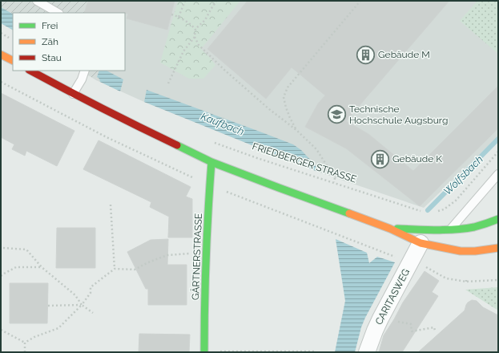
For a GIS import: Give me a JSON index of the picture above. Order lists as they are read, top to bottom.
{
  "streets": {
    "main road": ["GÄRTNERSTRASSE"],
    "street": ["CARITASWEG"],
    "path": ["FRIEDBERGER STRASSE"]
  },
  "water": ["Kaufbach", "Wolfsbach"],
  "places": {
    "building": ["Gebäude M", "Gebäude K"],
    "school or university": ["Technische Hochschule Augsburg"]
  },
  "legend": ["Frei", "Zäh", "Stau"]
}
